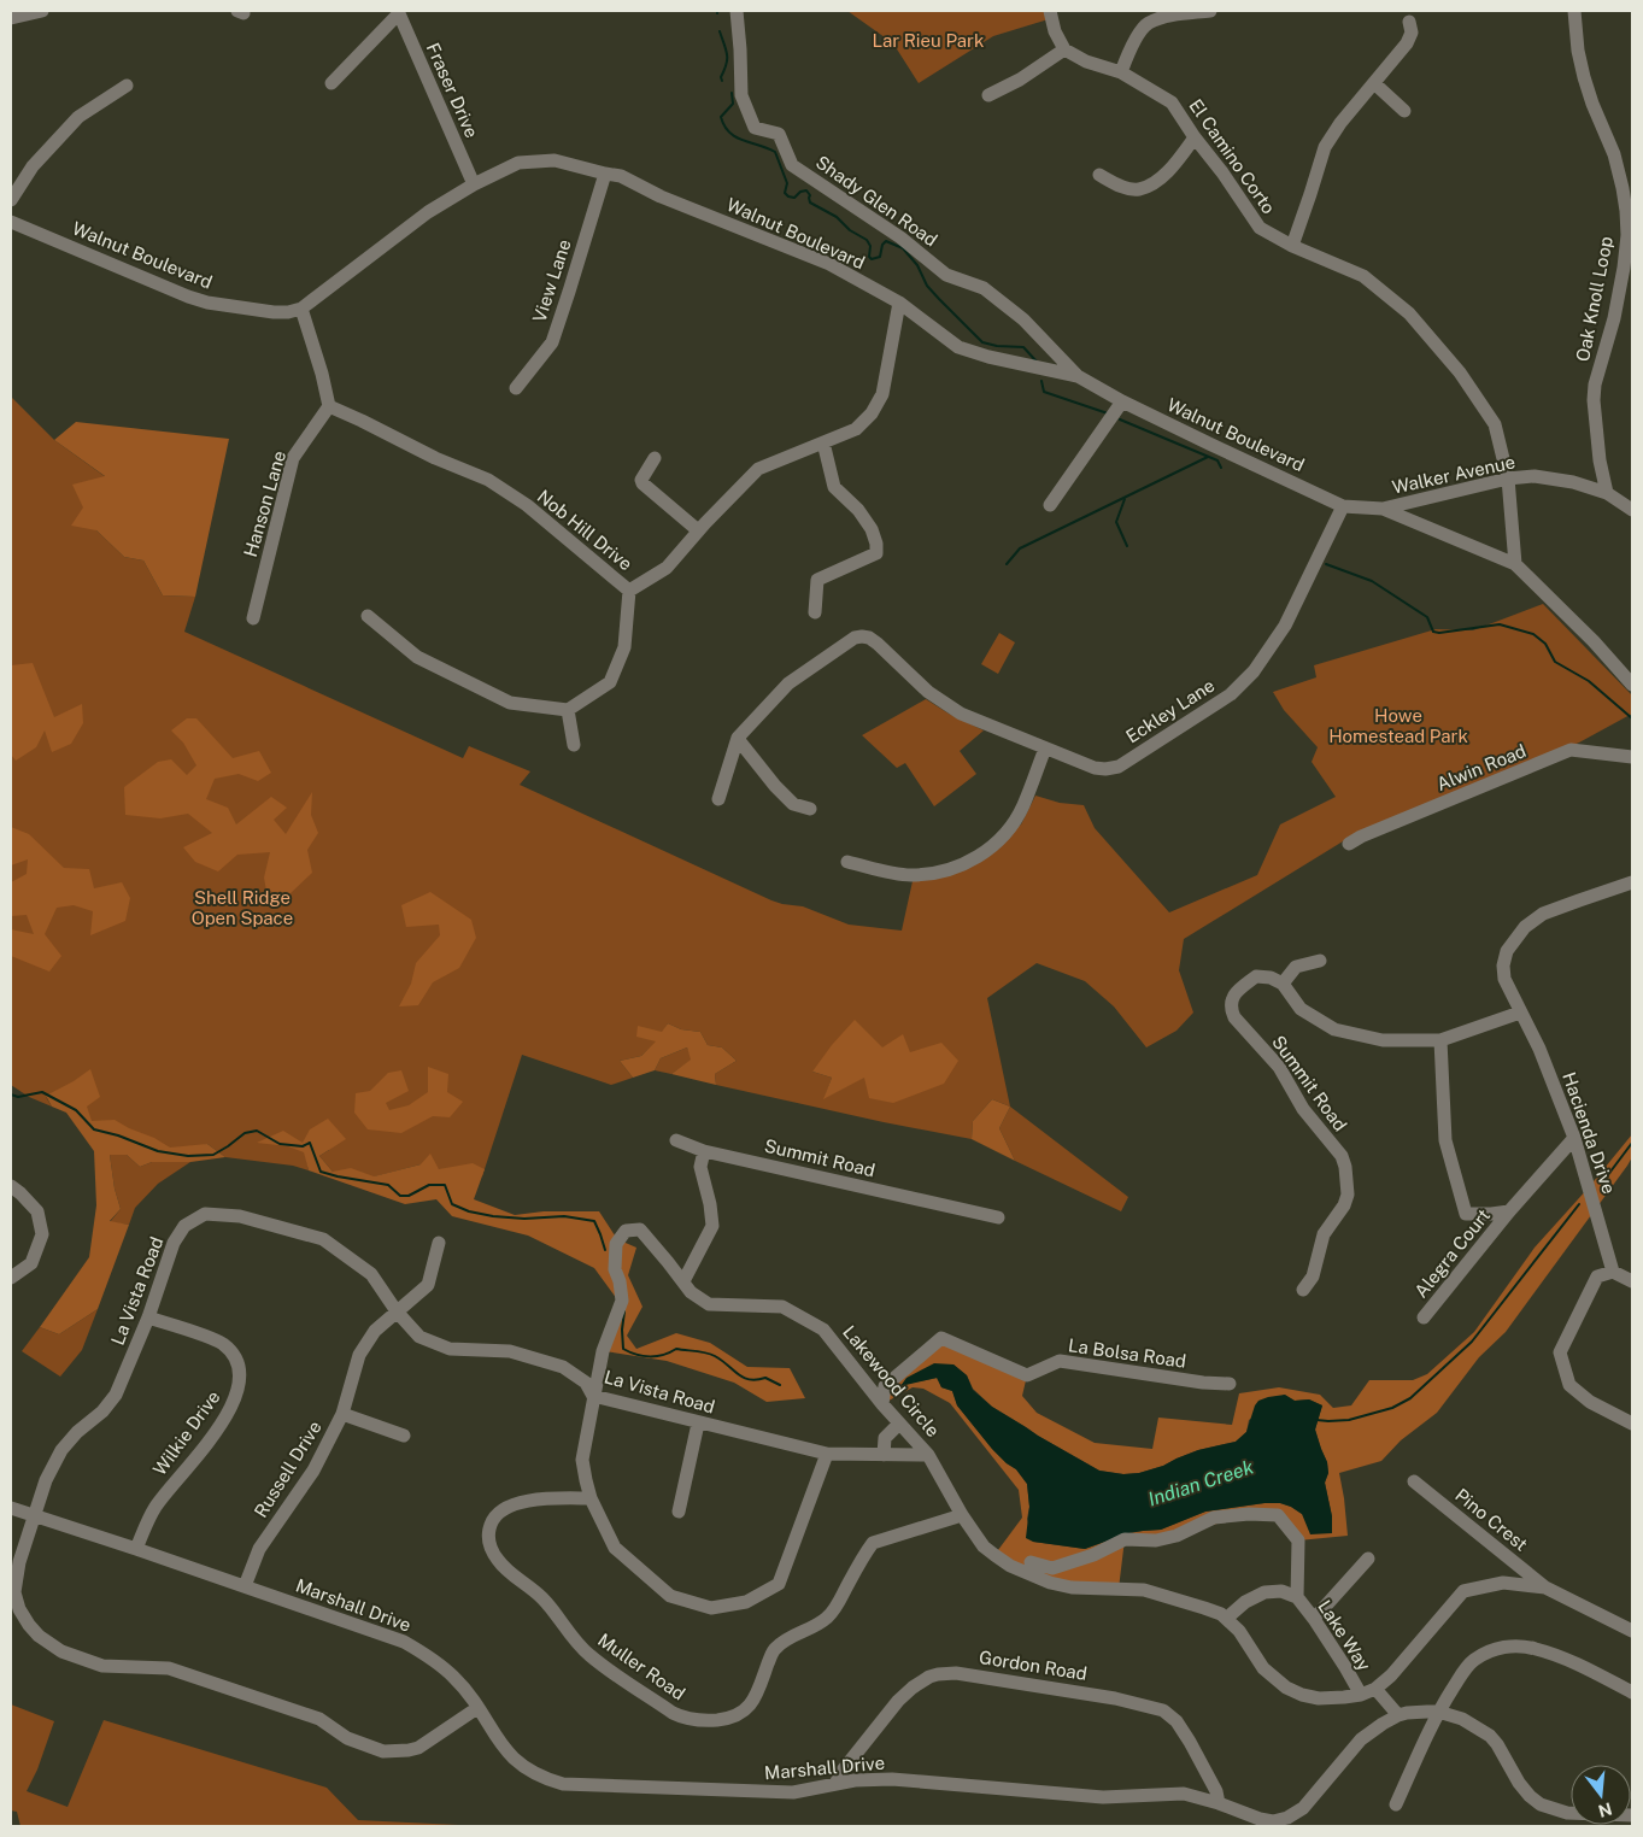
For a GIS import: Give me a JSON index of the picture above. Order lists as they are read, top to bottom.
{
  "streets": {
    "street": [
      "Fraser Drive",
      "El Camino Corto",
      "Shady Glen Road",
      "Walnut Boulevard",
      "View Lane",
      "Oak Knoll Loop",
      "Walker Avenue",
      "Hanson Lane",
      "Nob Hill Drive",
      "Eckley Lane",
      "Alwin Road",
      "Summit Road",
      "Hacienda Drive",
      "Alegra Court",
      "La Vista Road",
      "La Bolsa Road",
      "Lakewood Circle",
      "Wilkie Drive",
      "Russell Drive",
      "Pino Crest",
      "Marshall Drive",
      "Lake Way",
      "Gordon Road",
      "Muller Road"
    ]
  },
  "crossings": [
    ["Fraser Drive", "Walnut Boulevard"],
    ["El Camino Corto", "Walnut Boulevard"],
    ["El Camino Corto", "Walker Avenue"],
    ["Shady Glen Road", "Walnut Boulevard"],
    ["Walnut Boulevard", "View Lane"],
    ["Walnut Boulevard", "Walker Avenue"],
    ["Walnut Boulevard", "Nob Hill Drive"],
    ["Walnut Boulevard", "Eckley Lane"],
    ["Oak Knoll Loop", "Walker Avenue"],
    ["Hanson Lane", "Nob Hill Drive"],
    ["Hacienda Drive", "Alegra Court"],
    ["La Vista Road", "Lakewood Circle"],
    ["La Vista Road", "Wilkie Drive"],
    ["La Vista Road", "Russell Drive"],
    ["La Vista Road", "Marshall Drive"],
    ["La Bolsa Road", "Lakewood Circle"],
    ["Lakewood Circle", "Lake Way"],
    ["Lakewood Circle", "Muller Road"],
    ["Wilkie Drive", "Marshall Drive"],
    ["Russell Drive", "Marshall Drive"],
    ["Marshall Drive", "Gordon Road"]
  ],
  "water": ["Indian Creek"],
  "parks": ["Lar Rieu Park", "Howe Homestead Park", "Shell Ridge Open Space"],
  "north": "bottom"
}
